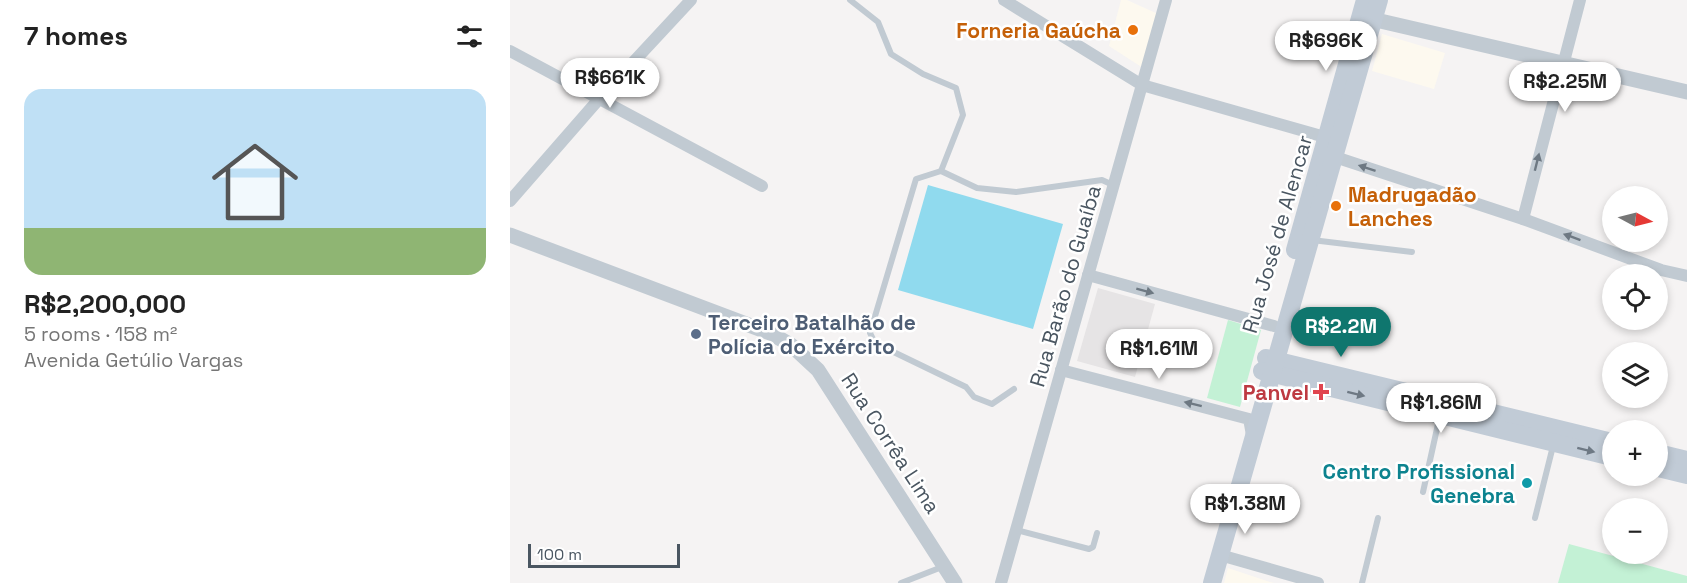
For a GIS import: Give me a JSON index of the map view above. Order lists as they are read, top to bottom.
{
  "streets": {
    "main road": ["Rua José de Alencar"],
    "street": ["Rua Barão do Guaíba", "Rua Corrêa Lima"]
  },
  "places": {
    "other": [
      "Forneria Gaúcha",
      "Madrugadão Lanches",
      "Terceiro Batalhão de Polícia do Exército",
      "Centro Profissional Genebra"
    ],
    "health": ["Panvel"]
  },
  "scale_bar": "100 m",
  "north": "right",
  "page": {
    "heading": "7 homes",
    "price": [
      "R$696K",
      "R$661K",
      "R$2.25M",
      "R$2.2M",
      "R$1.61M",
      "R$1.86M",
      "R$1.38M"
    ],
    "list": [
      {
        "name": "R$2,200,000",
        "note": "5 rooms · 158 m² · Avenida Getúlio Vargas"
      }
    ],
    "map_buttons": ["+", "−"],
    "scale": "100 m"
  }
}
